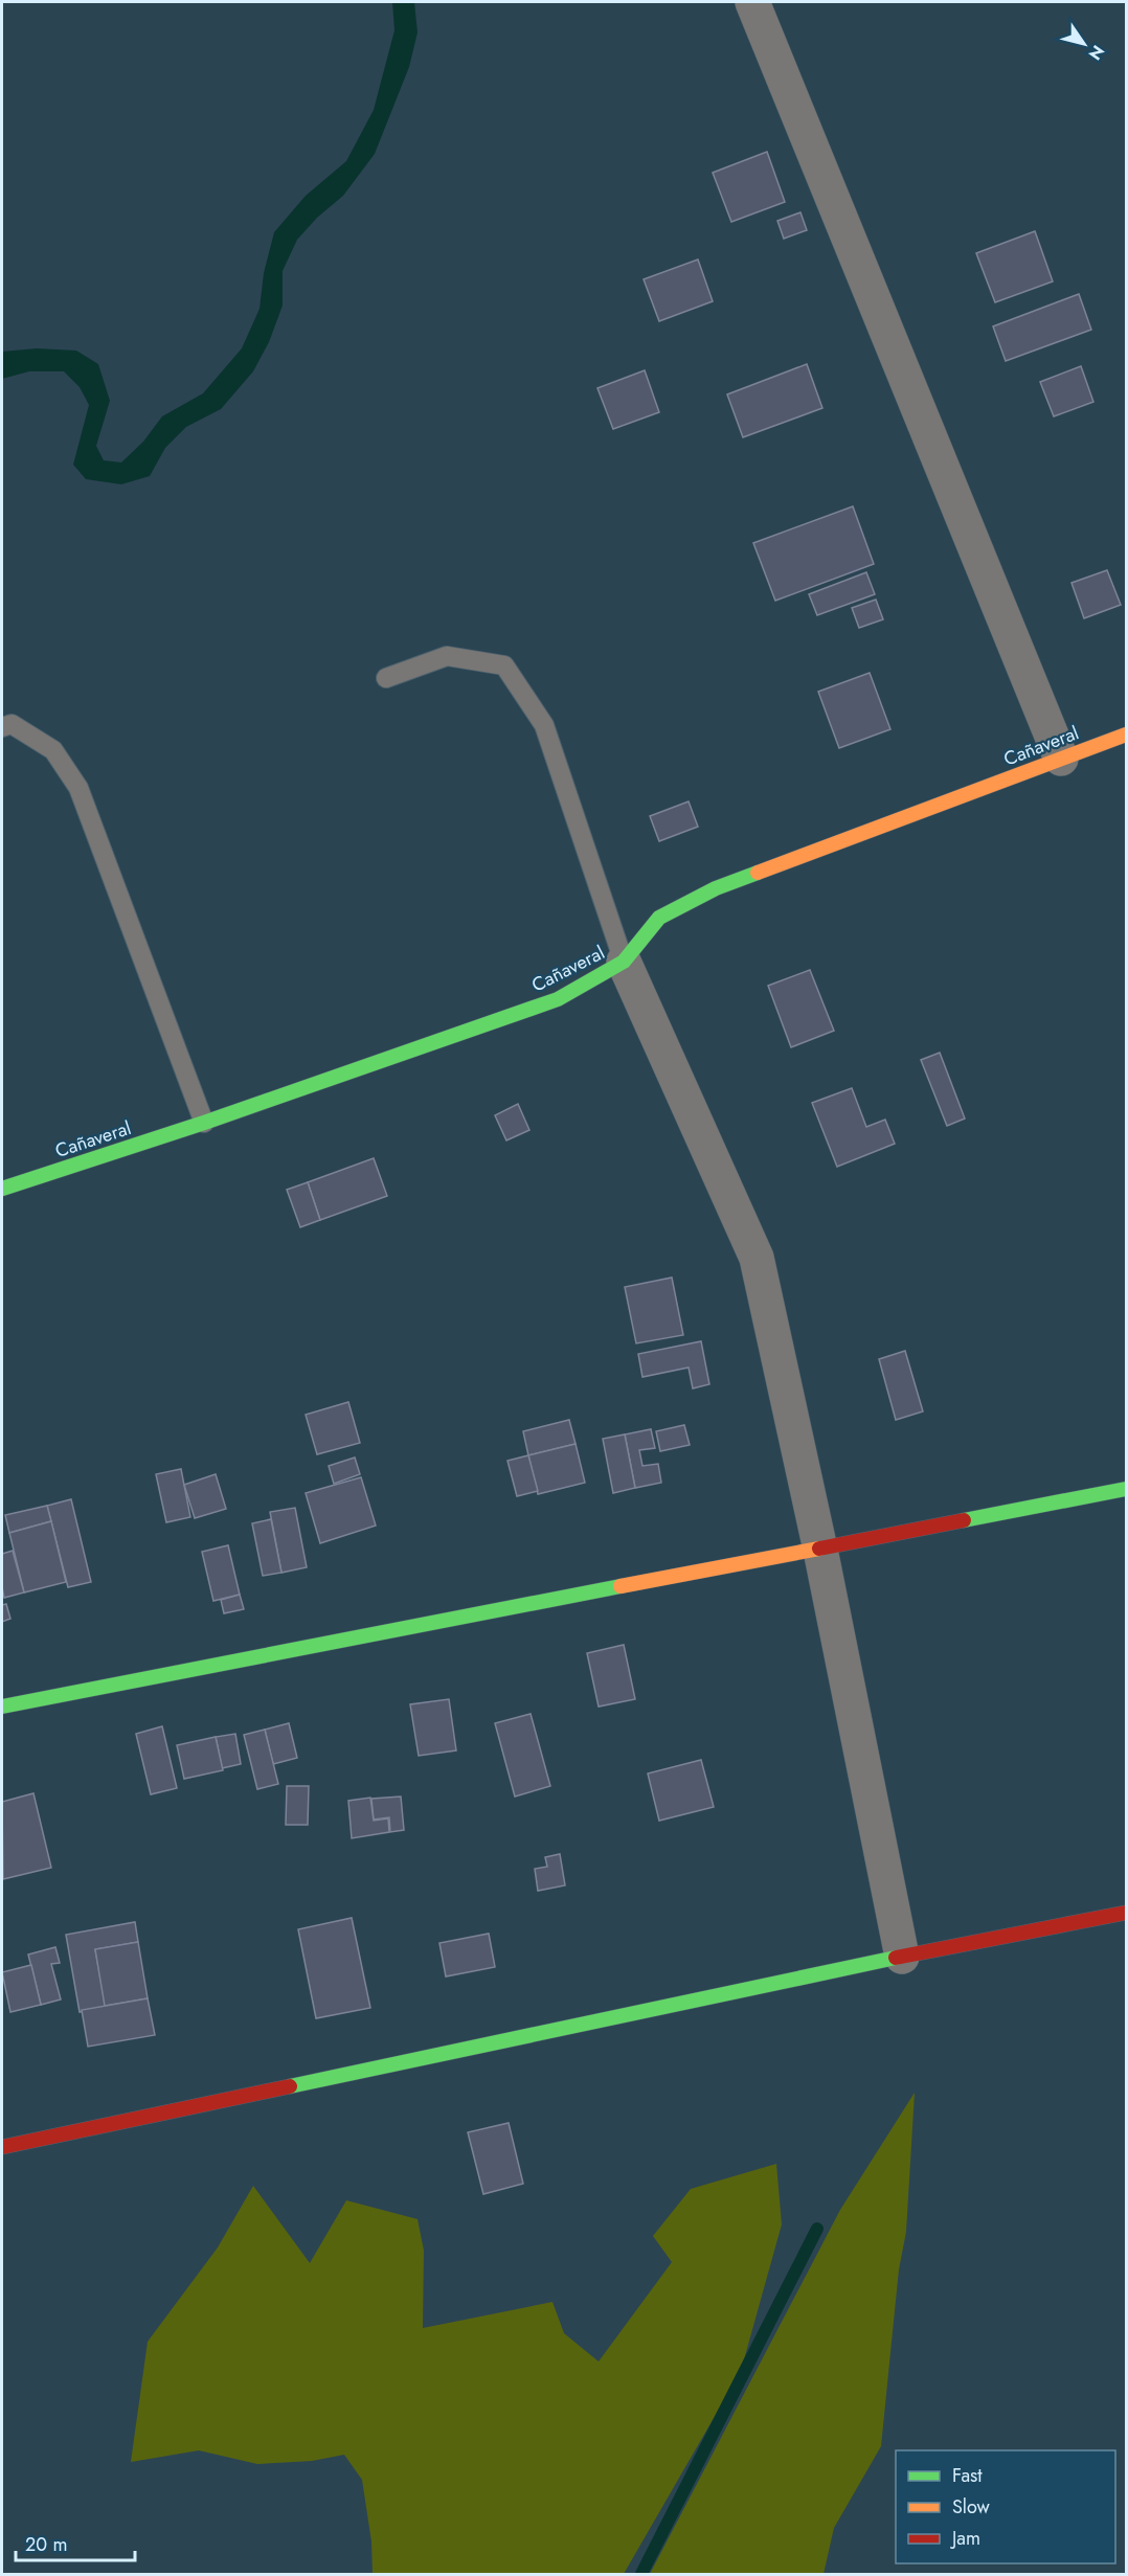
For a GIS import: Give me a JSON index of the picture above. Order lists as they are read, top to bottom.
{
  "streets": {
    "street": ["Cañaveral"]
  },
  "legend": ["Fast", "Slow", "Jam"],
  "scale_bar": "20 m",
  "north": "bottom right"
}
